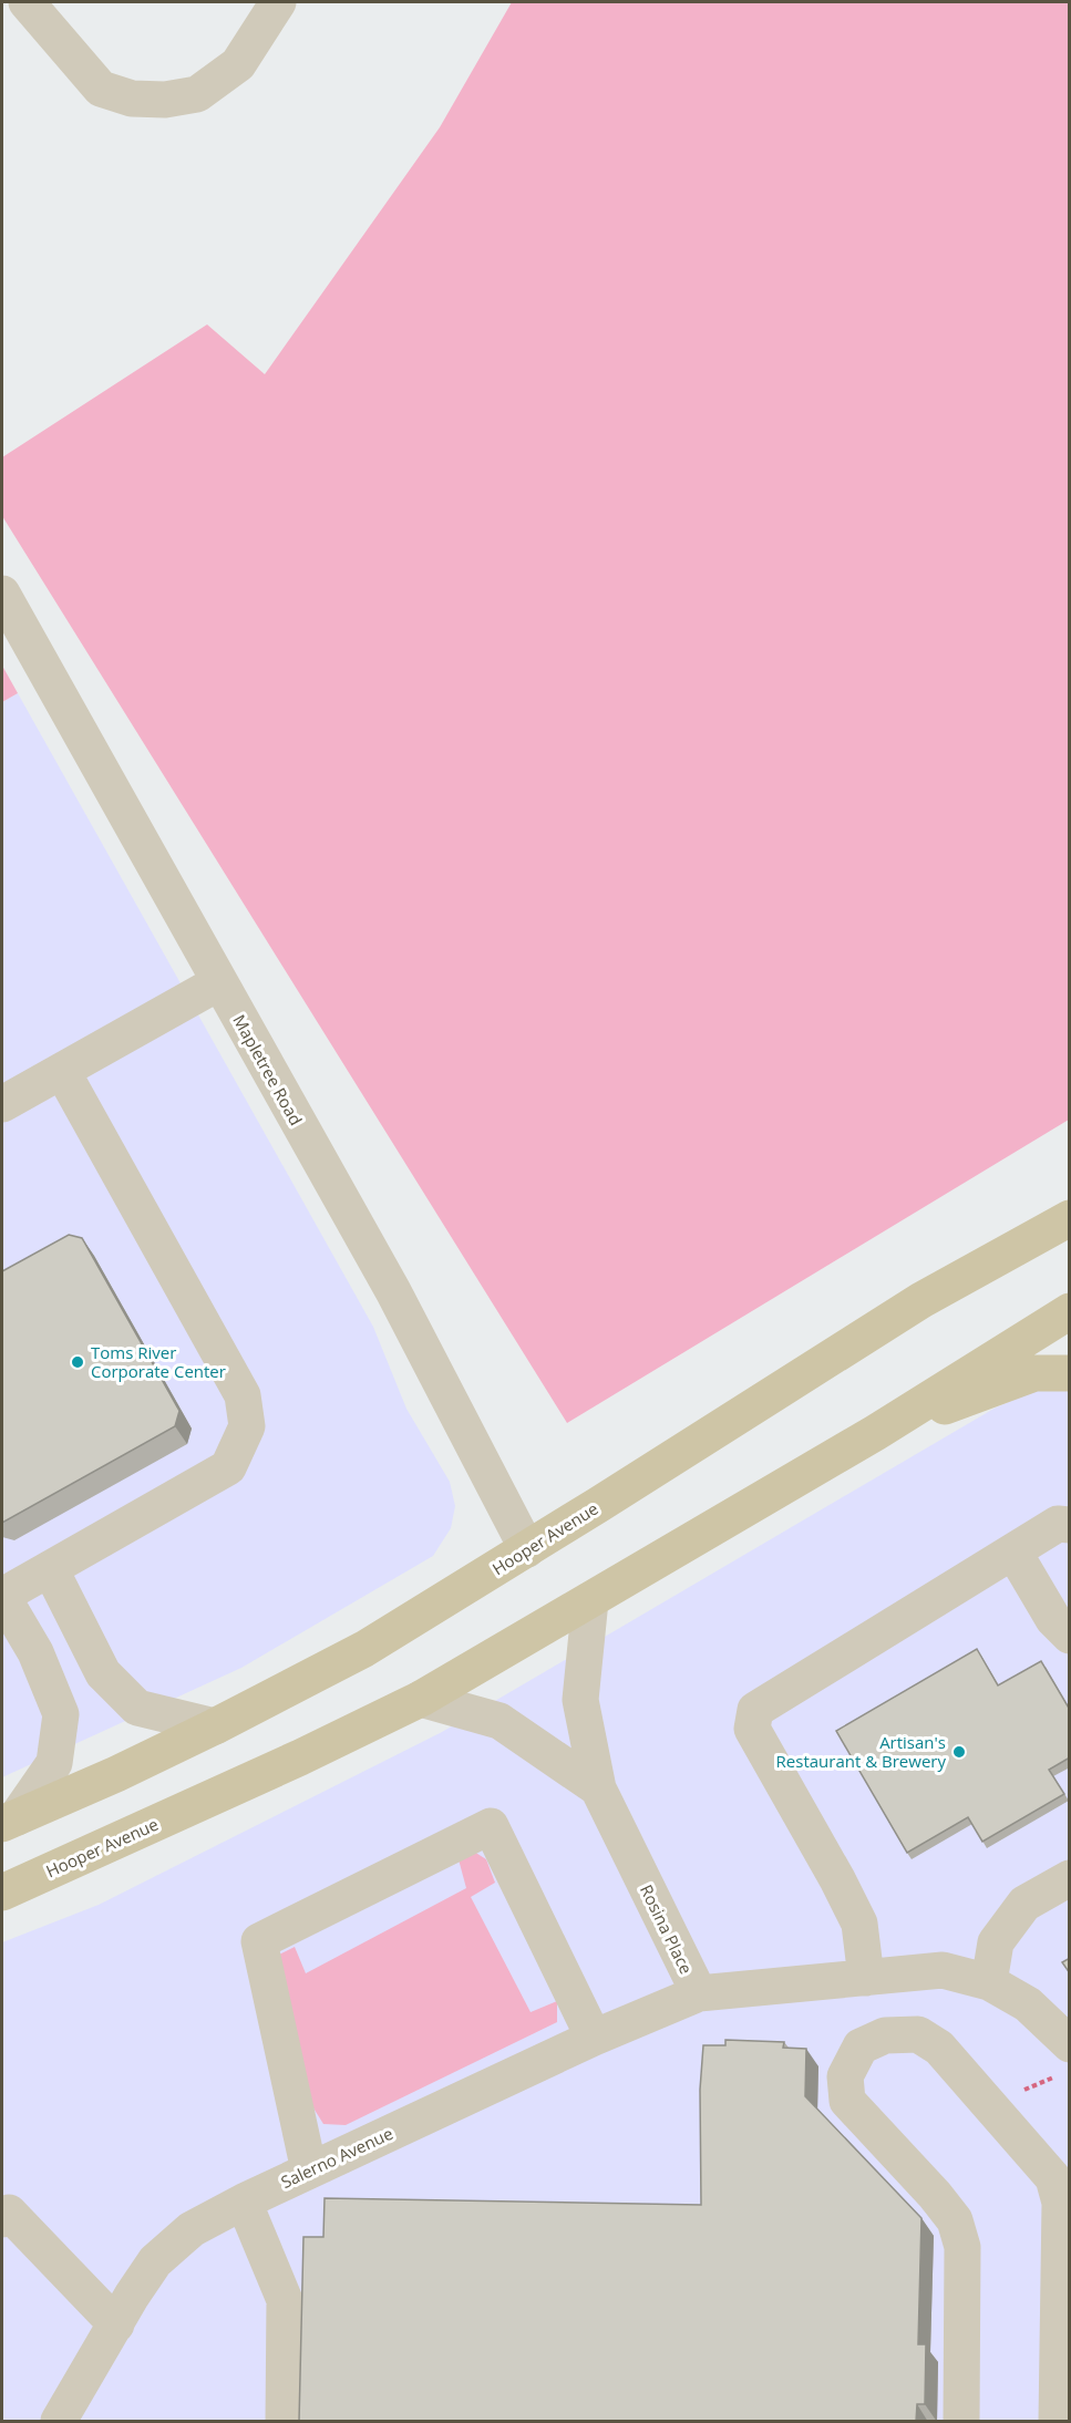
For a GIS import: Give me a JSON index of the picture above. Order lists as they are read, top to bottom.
{
  "streets": {
    "main road": ["Hooper Avenue"],
    "street": ["Mapletree Road", "Rosina Place", "Salerno Avenue"]
  },
  "crossings": [
    ["Mapletree Road", "Hooper Avenue"],
    ["Hooper Avenue", "Rosina Place"],
    ["Rosina Place", "Salerno Avenue"]
  ],
  "places": ["Toms River Corporate Center", "Artisan's Restaurant & Brewery"]
}
